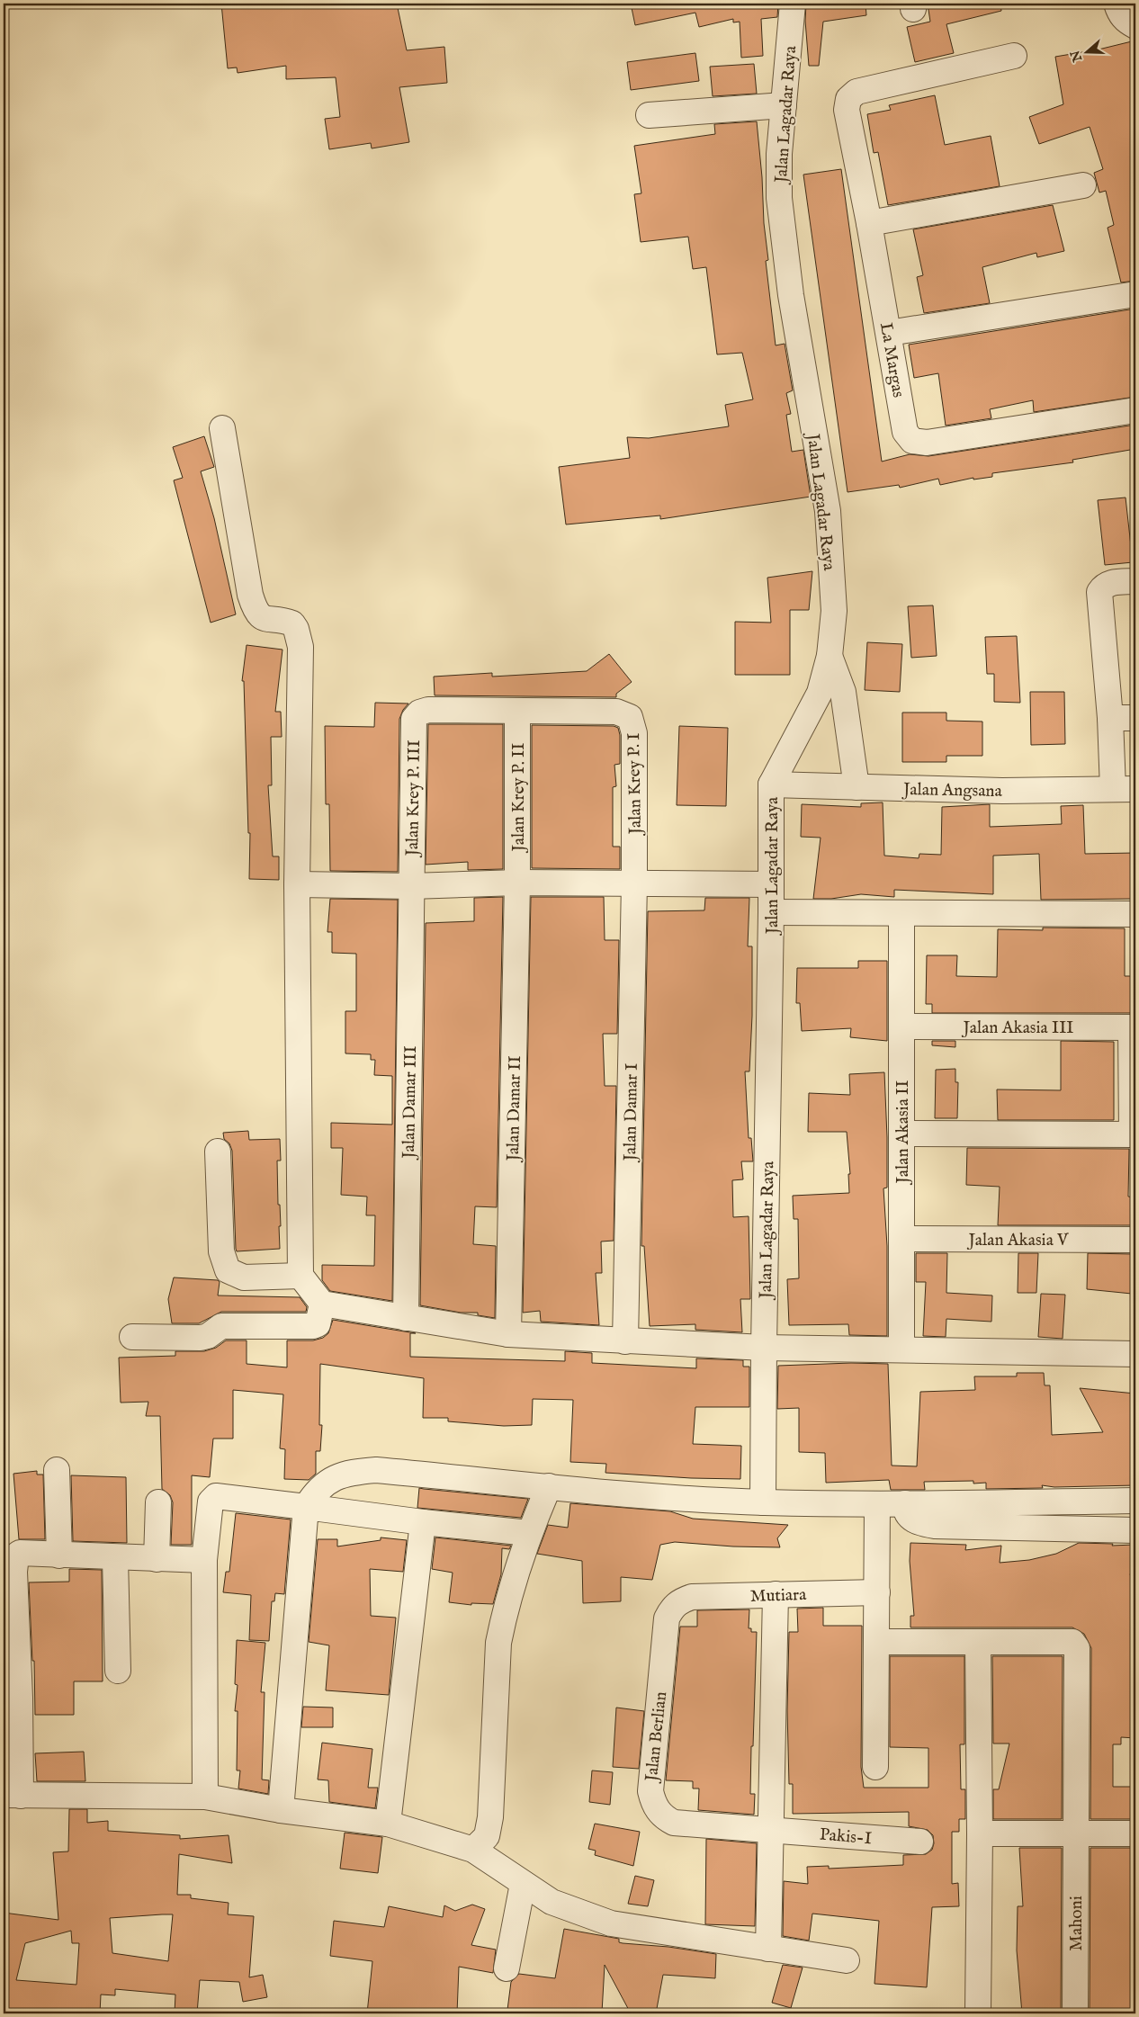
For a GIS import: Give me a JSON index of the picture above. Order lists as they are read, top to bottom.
{
  "streets": {
    "street": [
      "Jalan Lagadar Raya",
      "La Margas",
      "Jalan Krey P. I",
      "Jalan Angsana",
      "Jalan Krey P. II",
      "Jalan Krey P. III",
      "Jalan Akasia III",
      "Jalan Damar III",
      "Jalan Damar II",
      "Jalan Damar I",
      "Jalan Akasia II",
      "Jalan Akasia V",
      "Mutiara",
      "Jalan Berlian",
      "Pakis-I",
      "Mahoni"
    ]
  },
  "crossings": [
    ["Jalan Lagadar Raya", "Jalan Angsana"],
    ["Jalan Krey P. I", "Jalan Krey P. II"],
    ["Jalan Krey P. I", "Jalan Krey P. III"],
    ["Jalan Krey P. I", "Jalan Damar I"],
    ["Jalan Krey P. II", "Jalan Krey P. III"],
    ["Jalan Krey P. II", "Jalan Damar II"],
    ["Jalan Krey P. III", "Jalan Damar III"],
    ["Jalan Akasia III", "Jalan Akasia II"],
    ["Jalan Akasia II", "Jalan Akasia V"],
    ["Mutiara", "Jalan Berlian"],
    ["Jalan Berlian", "Pakis-I"]
  ],
  "north": "left"
}
